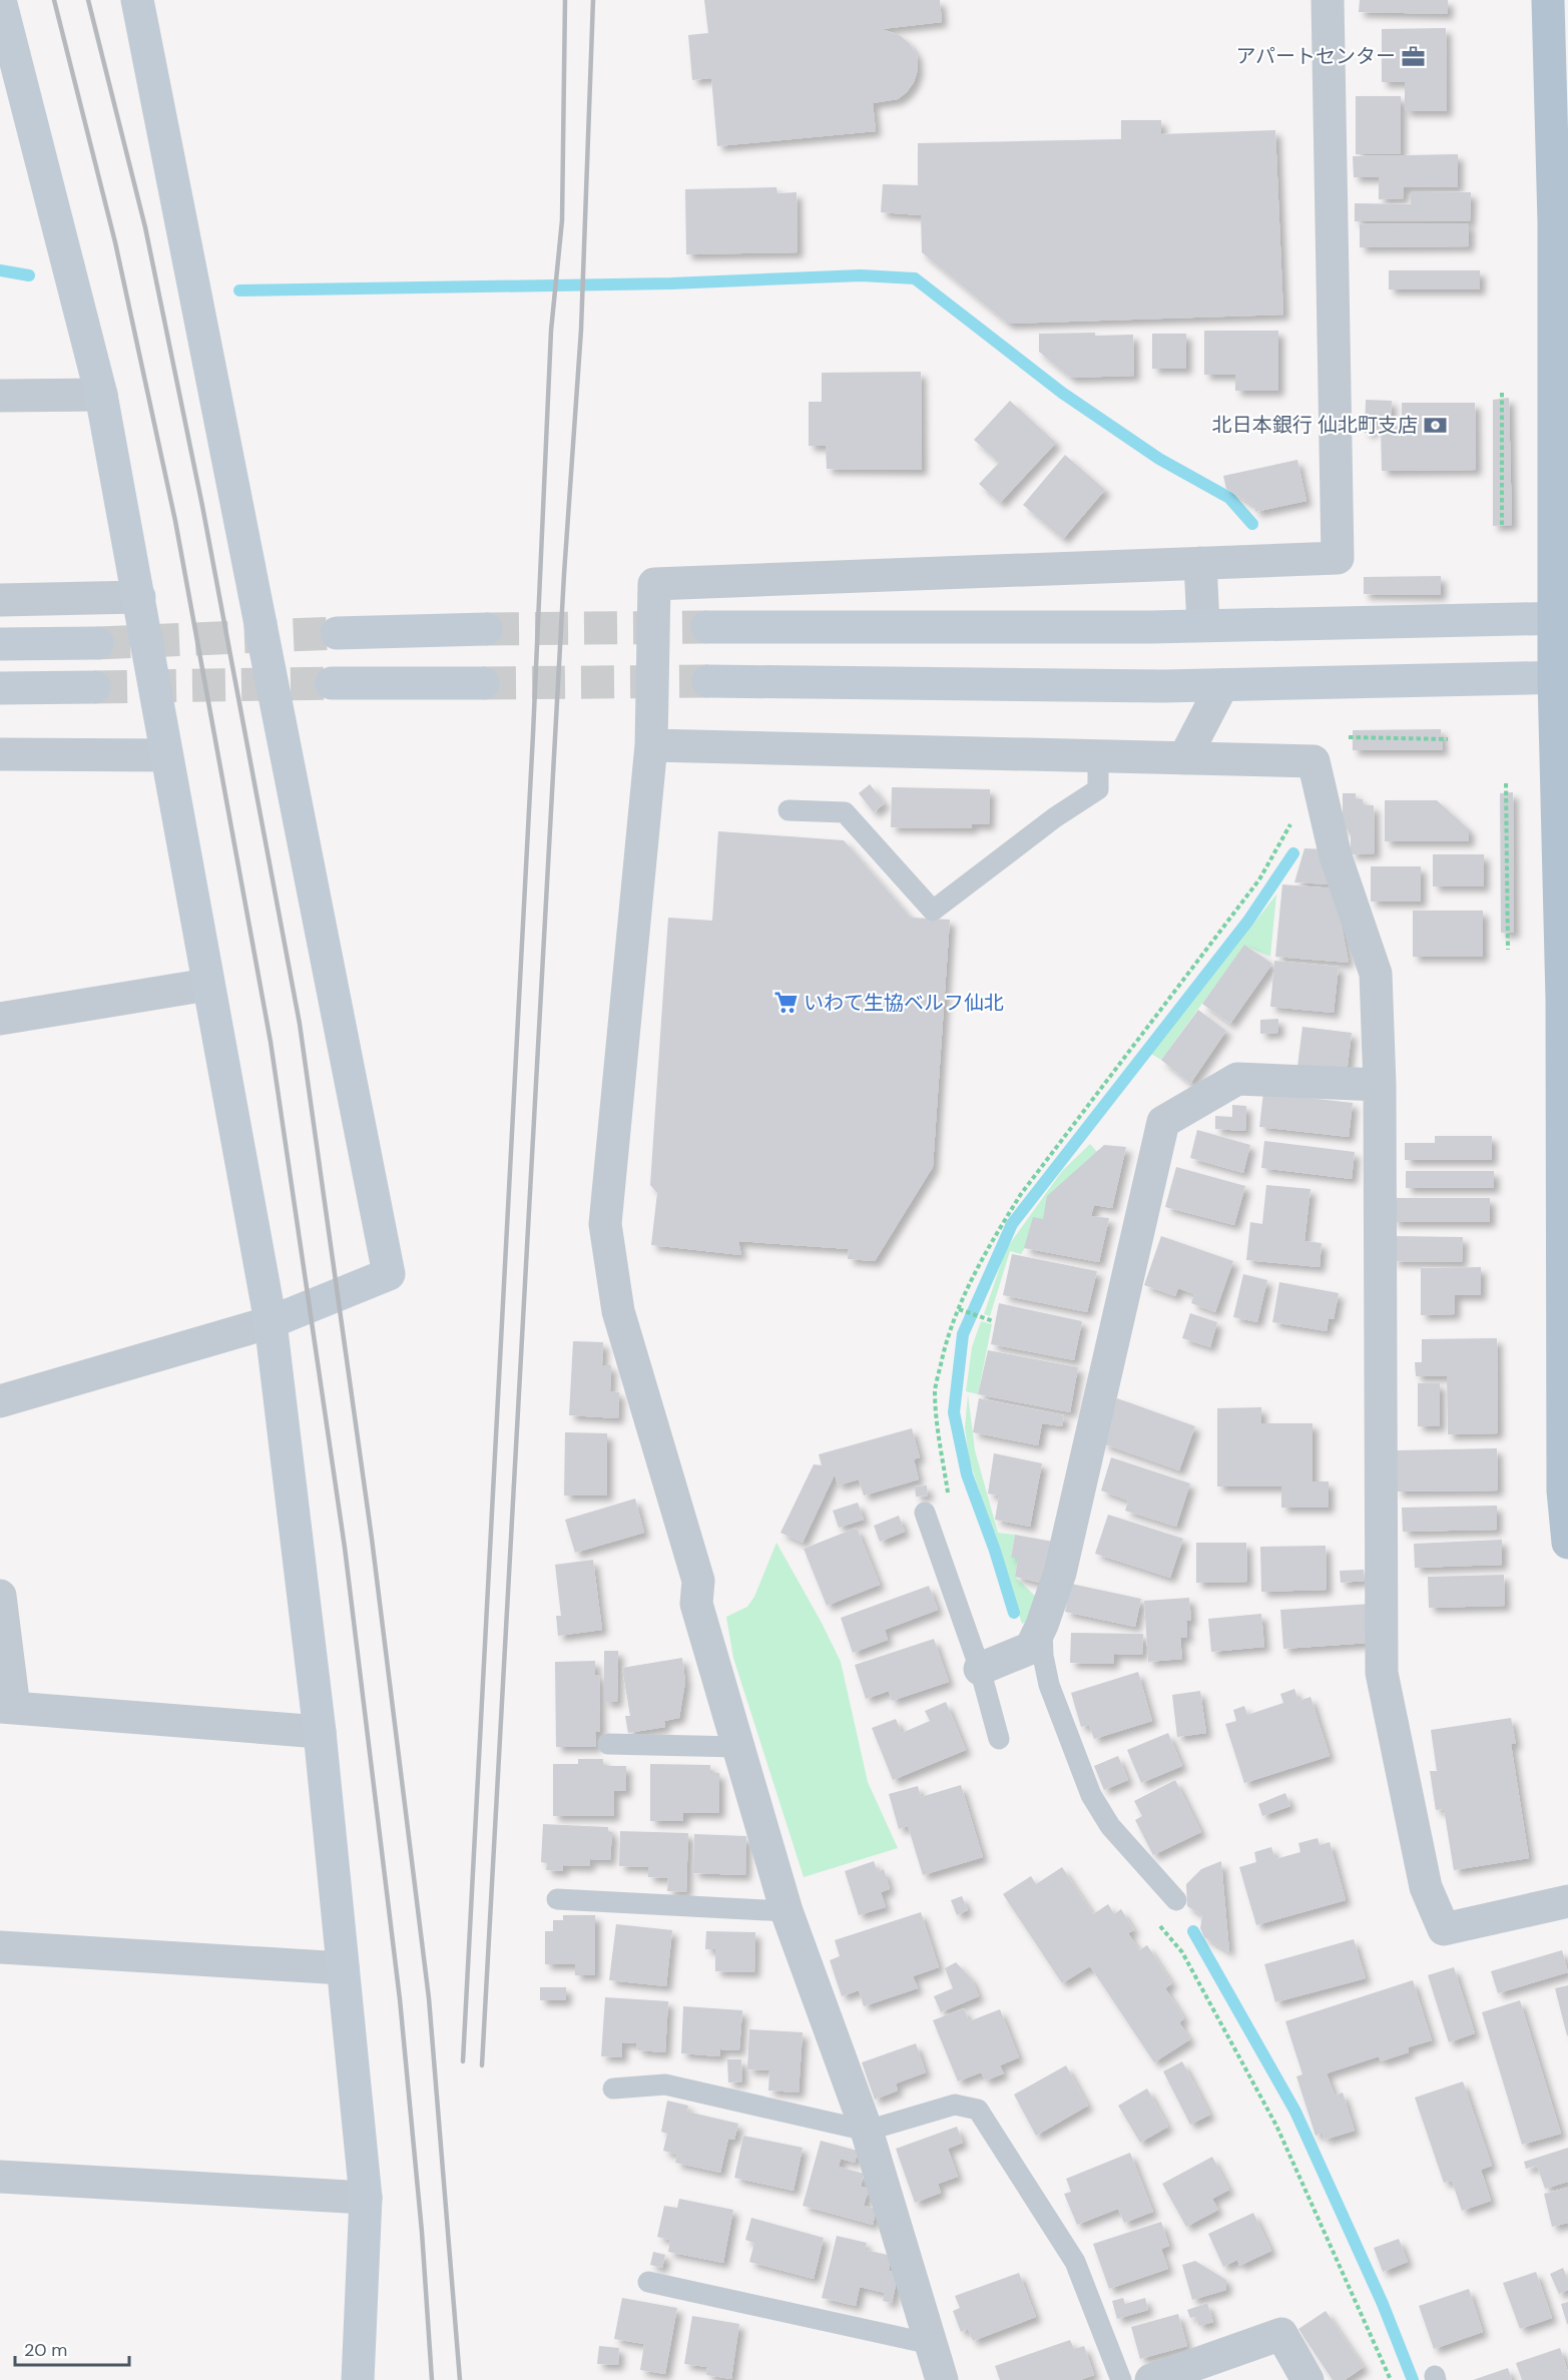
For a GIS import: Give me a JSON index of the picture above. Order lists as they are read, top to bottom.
{
  "places": {
    "office": ["アパートセンター"],
    "bank": ["北日本銀行 仙北町支店"],
    "supermarket": ["いわて生協ベルフ仙北"]
  },
  "scale_bar": "20 m"
}
